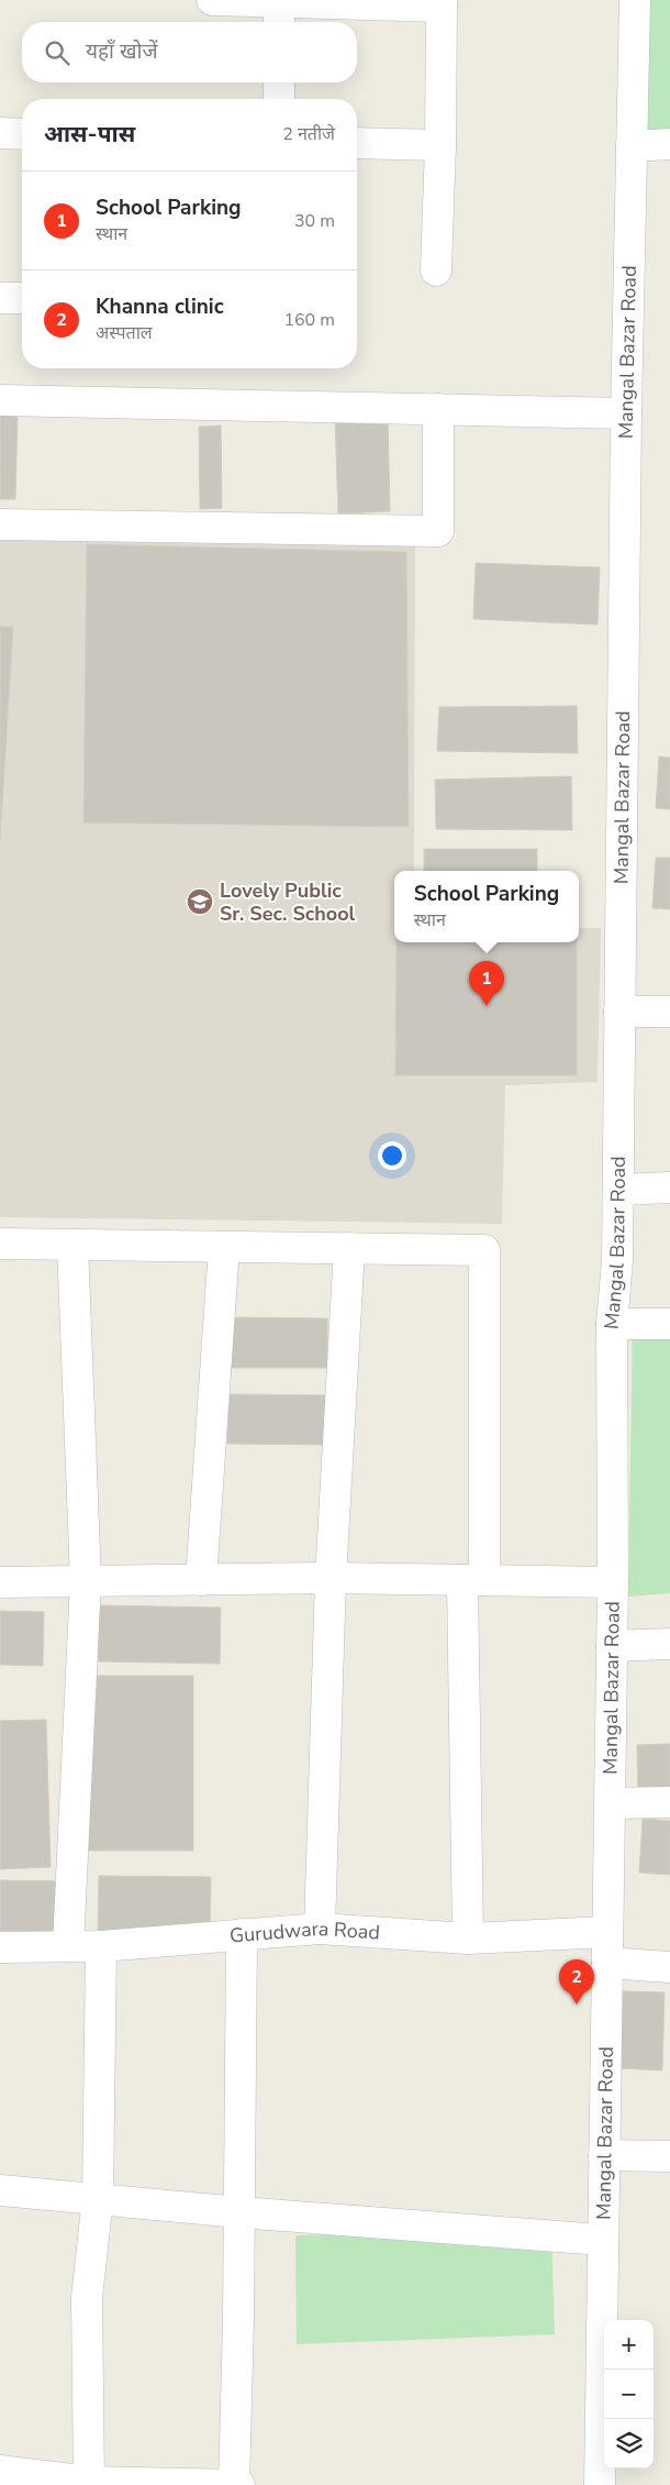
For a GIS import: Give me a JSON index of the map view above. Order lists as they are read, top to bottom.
{
  "streets": {
    "street": ["Mangal Bazar Road", "Gurudwara Road"]
  },
  "crossings": [
    ["Mangal Bazar Road", "Gurudwara Road"]
  ],
  "places": {
    "school or university": ["Lovely Public Sr. Sec. School"]
  },
  "page": {
    "search": "यहाँ खोजें",
    "heading": ["आस-पास", "2 नतीजे"],
    "list": [
      {
        "mark": "1",
        "name": "School Parking",
        "note": "स्थान",
        "value": "30 m"
      },
      {
        "mark": "2",
        "name": "Khanna clinic",
        "note": "अस्पताल",
        "value": "160 m"
      }
    ],
    "popup": ["School Parking", "स्थान"],
    "pins": ["1", "2"],
    "map_buttons": ["+", "−"]
  }
}
